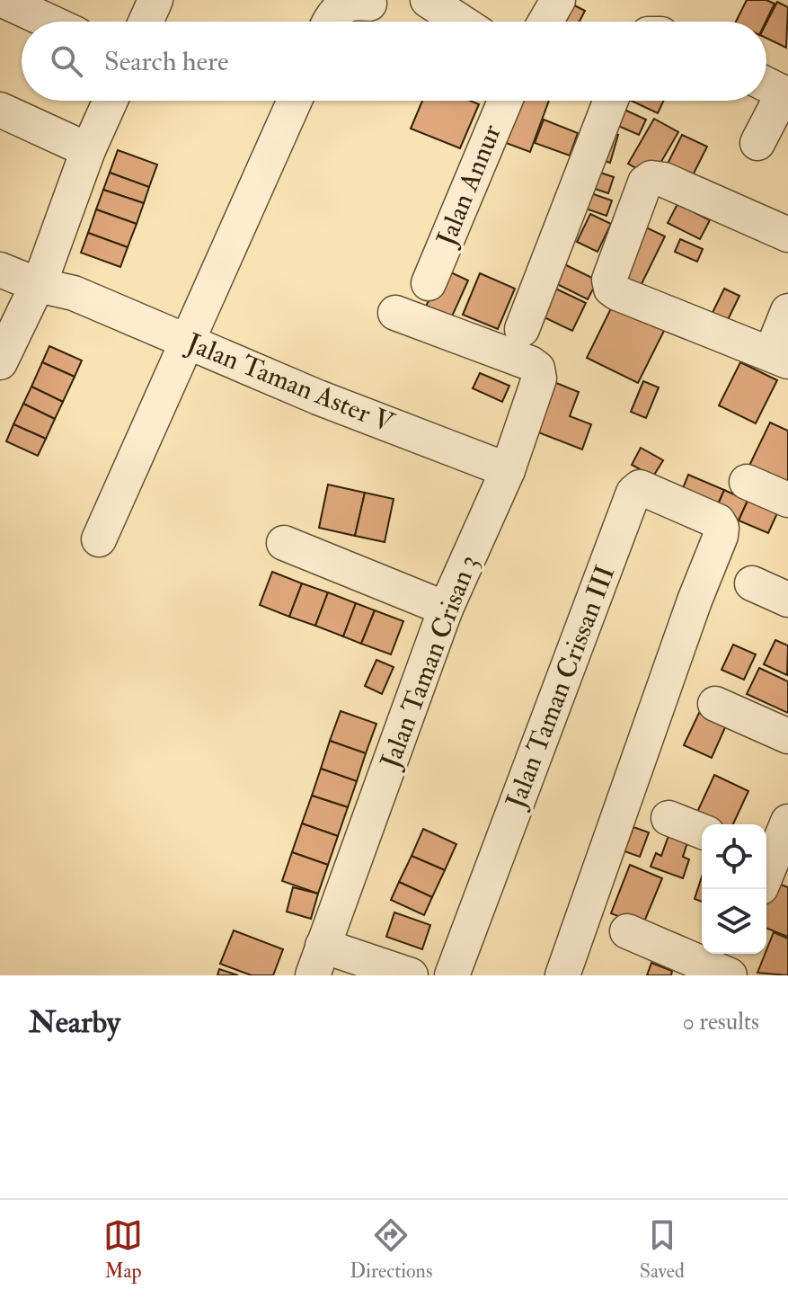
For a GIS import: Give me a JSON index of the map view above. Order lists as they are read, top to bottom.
{
  "streets": {
    "street": [
      "Jalan Annur",
      "Jalan Taman Aster V",
      "Jalan Taman Crisan 3",
      "Jalan Taman Crissan III"
    ]
  },
  "crossings": [
    ["Jalan Taman Aster V", "Jalan Taman Crisan 3"]
  ],
  "page": {
    "search": "Search here",
    "heading": ["Nearby", "0 results"],
    "nav": ["Map", "Directions", "Saved"]
  }
}
